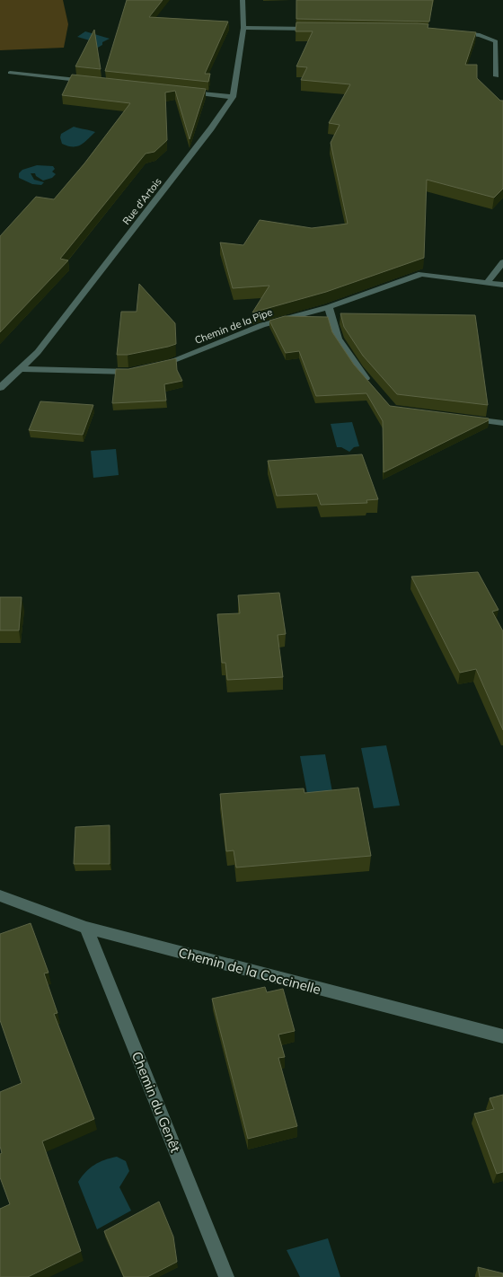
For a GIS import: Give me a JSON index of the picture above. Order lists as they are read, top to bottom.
{
  "streets": {
    "street": [
      "Rue d'Artois",
      "Chemin de la Pipe",
      "Chemin de la Coccinelle",
      "Chemin du Genêt"
    ]
  },
  "crossings": [
    ["Chemin de la Coccinelle", "Chemin du Genêt"]
  ]
}
